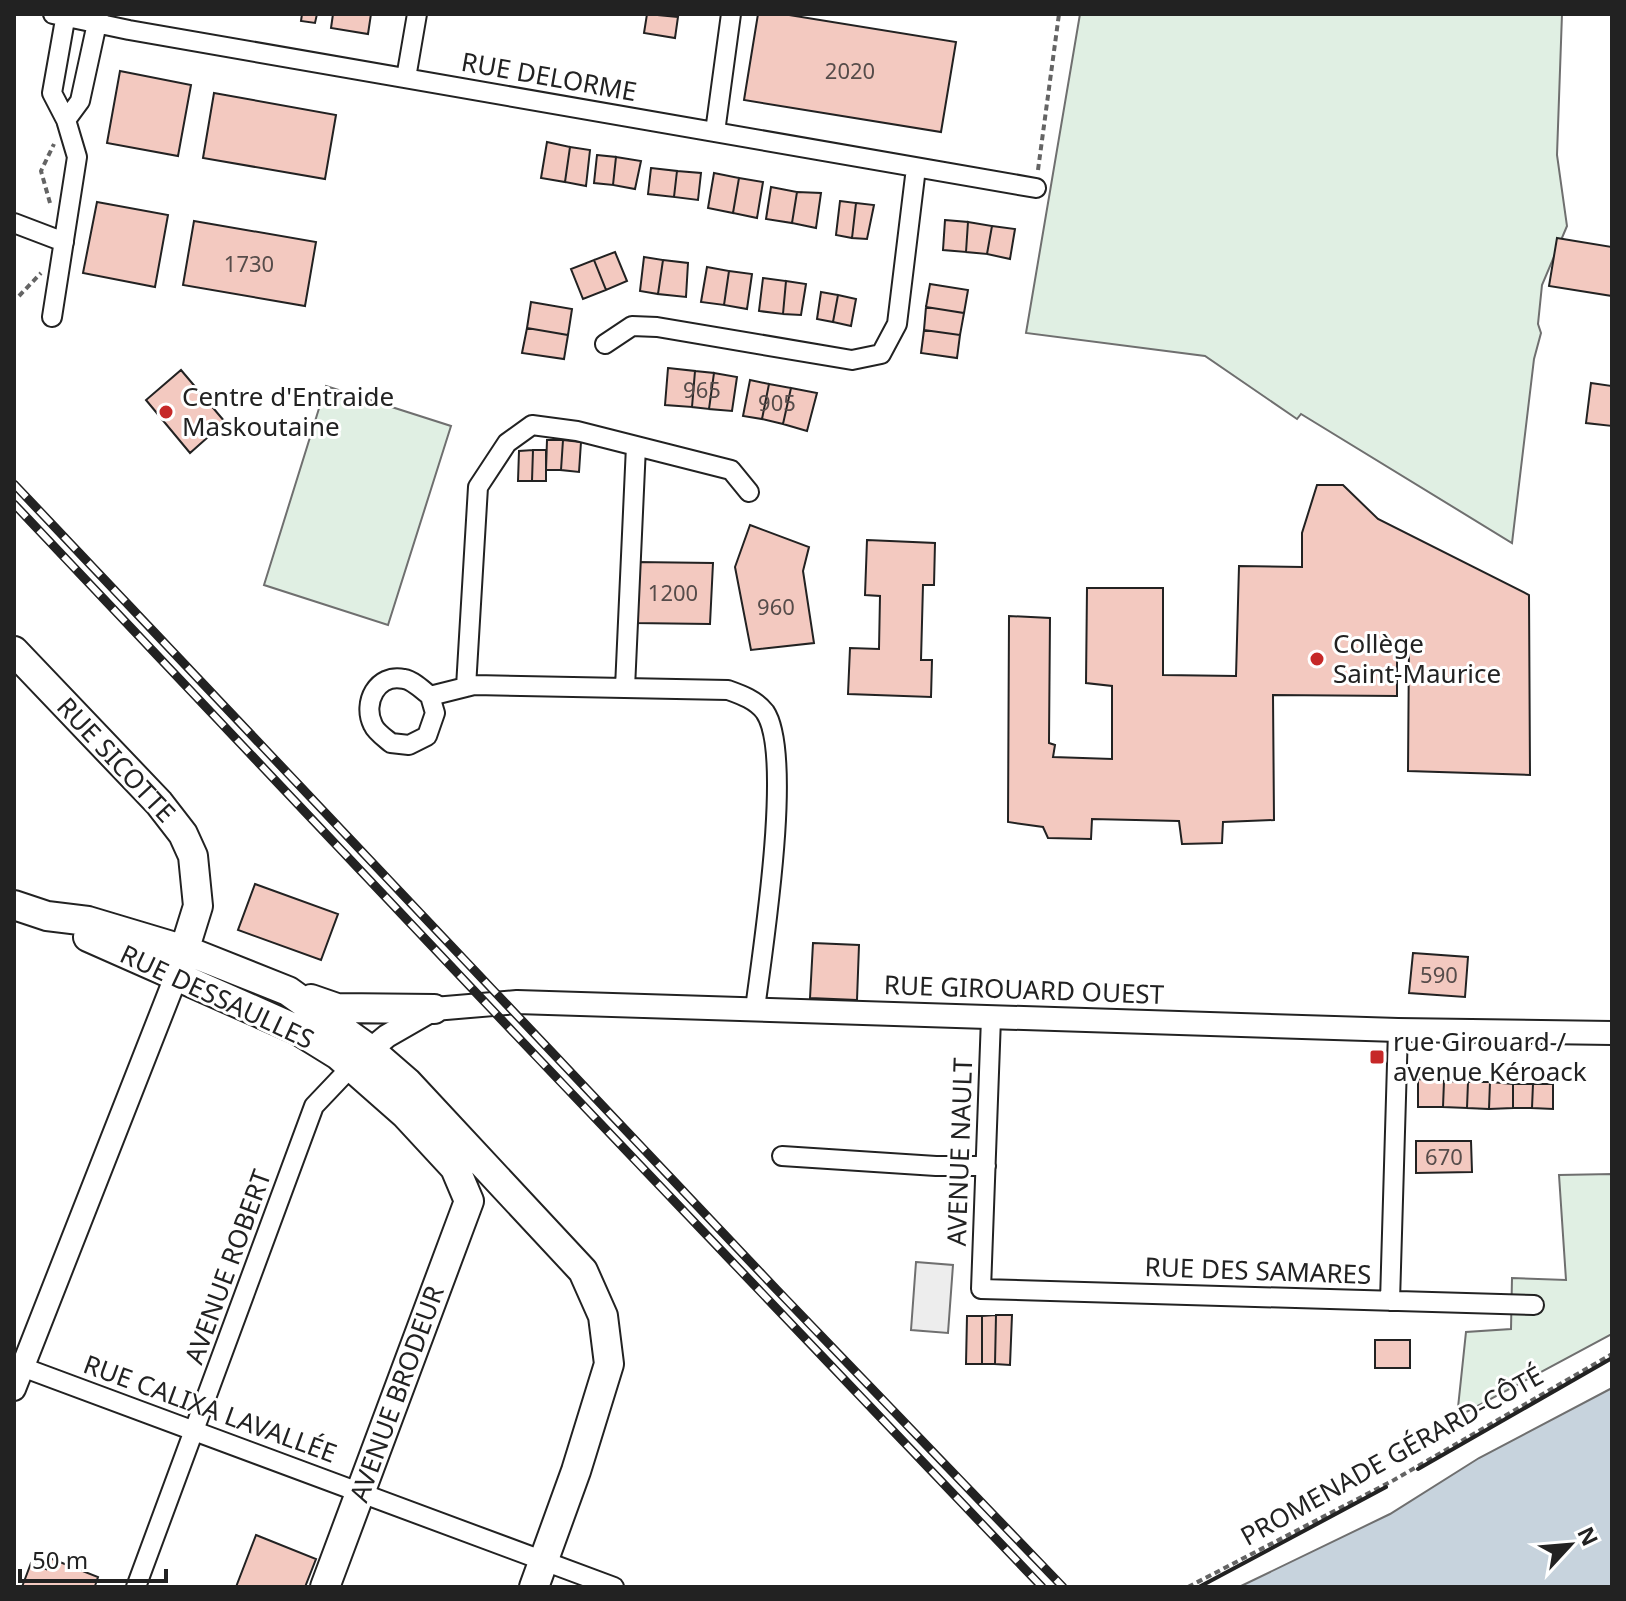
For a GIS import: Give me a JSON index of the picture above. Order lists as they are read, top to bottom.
{
  "streets": {
    "main road": ["RUE SICOTTE", "RUE DESSAULLES", "AVENUE BRODEUR"],
    "street": [
      "RUE DELORME",
      "RUE GIROUARD OUEST",
      "AVENUE NAULT",
      "AVENUE ROBERT",
      "RUE DES SAMARES",
      "RUE CALIXA LAVALLÉE"
    ],
    "path": ["PROMENADE GÉRARD-CÔTÉ"]
  },
  "crossings": [
    ["RUE SICOTTE", "RUE DESSAULLES"],
    ["RUE GIROUARD OUEST", "AVENUE NAULT"],
    ["RUE DESSAULLES", "AVENUE ROBERT"],
    ["RUE DESSAULLES", "AVENUE BRODEUR"],
    ["RUE DESSAULLES", "RUE CALIXA LAVALLÉE"],
    ["AVENUE NAULT", "RUE DES SAMARES"],
    ["AVENUE ROBERT", "RUE CALIXA LAVALLÉE"],
    ["AVENUE BRODEUR", "RUE CALIXA LAVALLÉE"]
  ],
  "places": {
    "other": ["Centre d'Entraide Maskoutaine", "Collège Saint-Maurice"],
    "transit": ["rue Girouard / avenue Kéroack"]
  },
  "house_numbers": [
    "2020",
    "1730",
    "965",
    "905",
    "1200",
    "960",
    "590",
    "670"
  ],
  "scale_bar": "50 m",
  "north": "top right"
}
